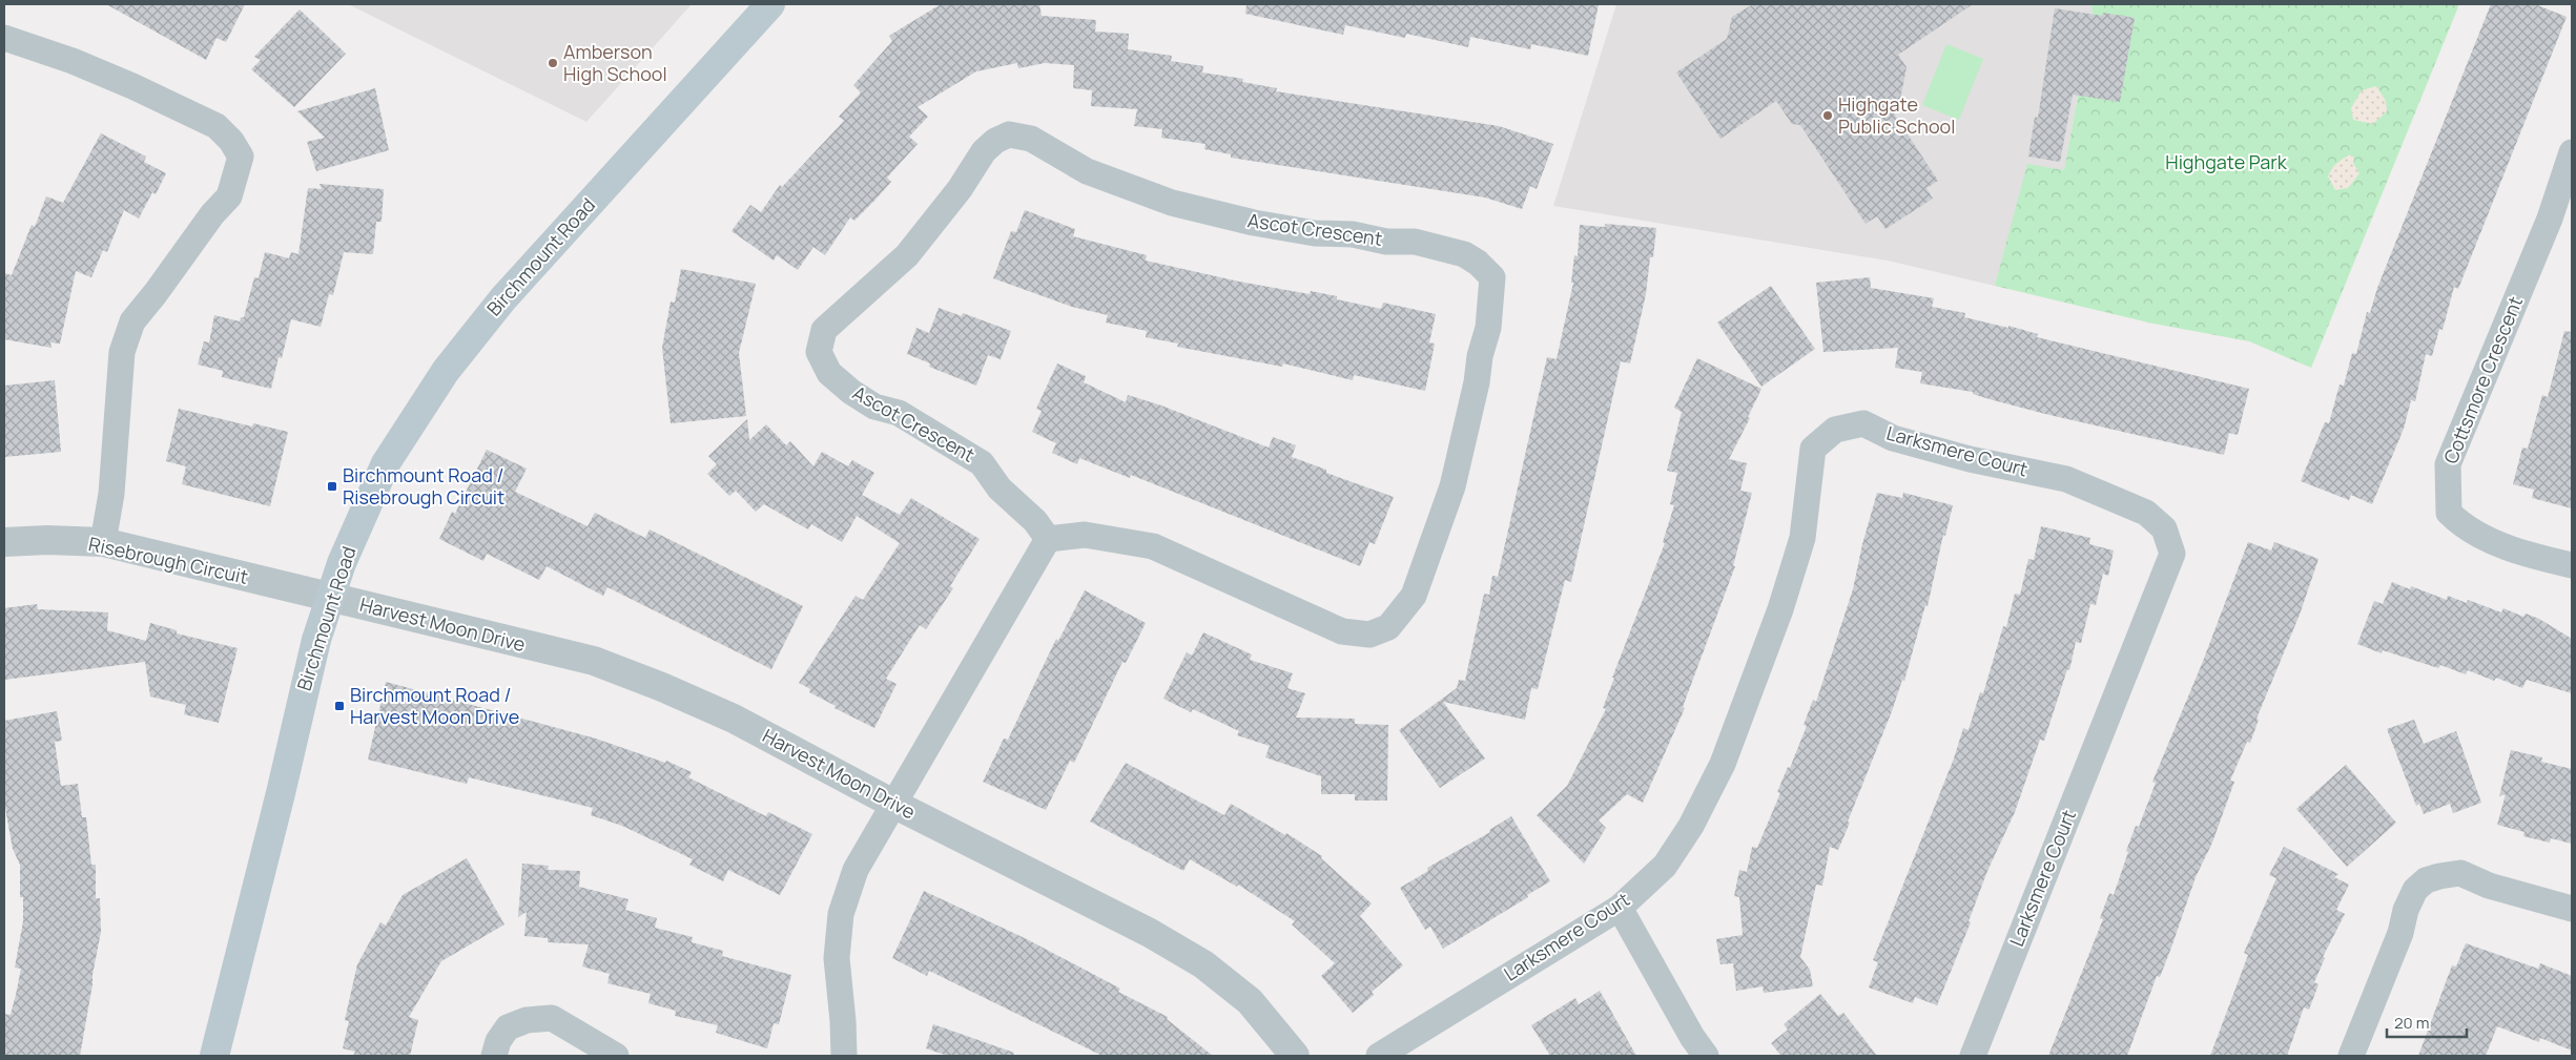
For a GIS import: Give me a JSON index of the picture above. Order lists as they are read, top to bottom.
{
  "streets": {
    "main road": ["Birchmount Road"],
    "street": [
      "Ascot Crescent",
      "Cottsmore Crescent",
      "Larksmere Court",
      "Risebrough Circuit",
      "Harvest Moon Drive"
    ]
  },
  "crossings": [
    ["Birchmount Road", "Risebrough Circuit"],
    ["Birchmount Road", "Harvest Moon Drive"],
    ["Risebrough Circuit", "Harvest Moon Drive"]
  ],
  "parks": ["Highgate Park"],
  "places": {
    "other": ["Amberson High School", "Highgate Public School"],
    "transit": ["Birchmount Road / Risebrough Circuit", "Birchmount Road / Harvest Moon Drive"]
  },
  "scale_bar": "20 m"
}
